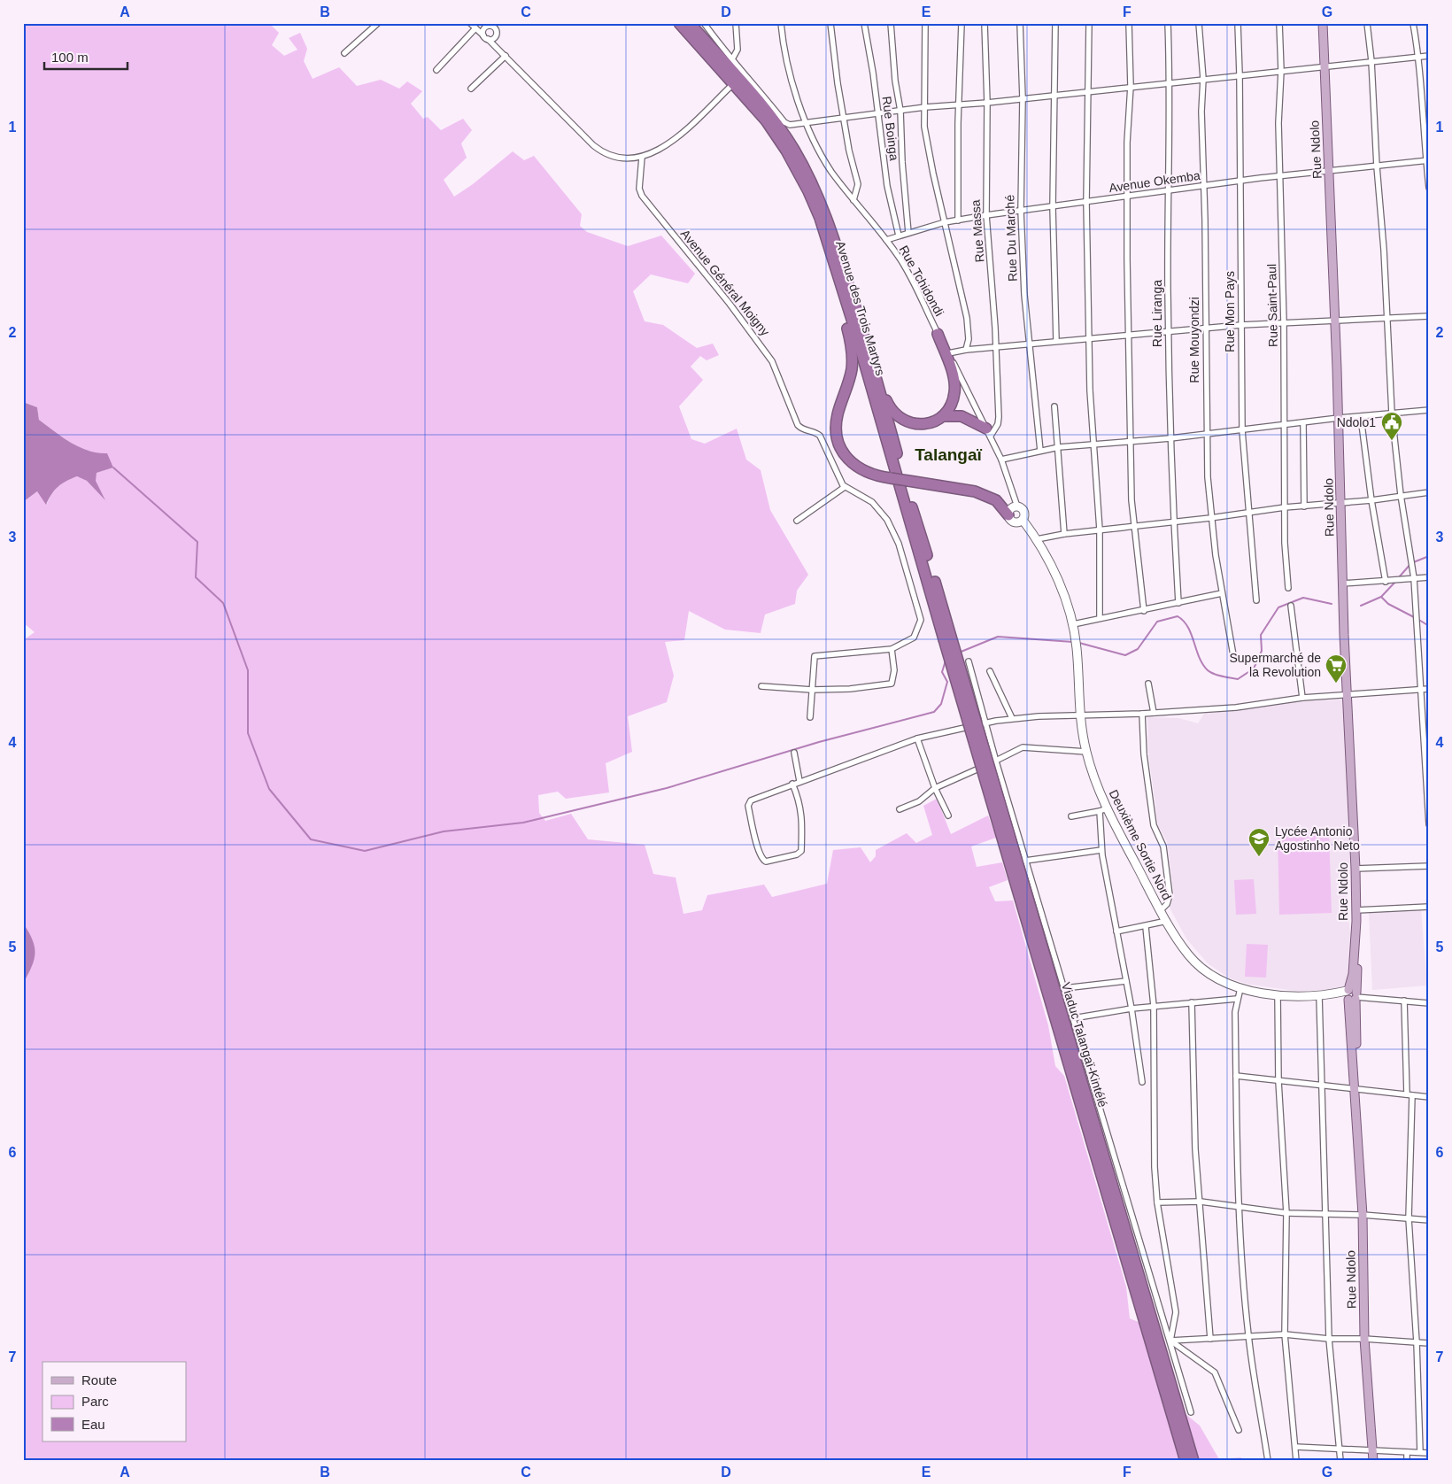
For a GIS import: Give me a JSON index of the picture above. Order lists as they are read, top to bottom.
{
  "streets": {
    "highway": ["Avenue des Trois Martyrs", "Viaduc Talangaï-Kintélé"],
    "main road": ["Rue Ndolo"],
    "street": [
      "Rue Boinga",
      "Avenue Okemba",
      "Rue Massa",
      "Rue Du Marché",
      "Rue Tchidondi",
      "Avenue Général Moigny",
      "Rue Saint-Paul",
      "Rue Mon Pays",
      "Rue Liranga",
      "Rue Mouyondzi",
      "Deuxième Sortie Nord"
    ]
  },
  "crossings": [
    ["Rue Boinga", "Avenue Okemba"],
    ["Rue Ndolo", "Avenue Okemba"],
    ["Rue Ndolo", "Deuxième Sortie Nord"],
    ["Avenue Okemba", "Rue Massa"],
    ["Avenue Okemba", "Rue Du Marché"],
    ["Avenue Okemba", "Rue Tchidondi"],
    ["Avenue Okemba", "Rue Saint-Paul"],
    ["Avenue Okemba", "Rue Mon Pays"],
    ["Avenue Okemba", "Rue Liranga"],
    ["Avenue Okemba", "Rue Mouyondzi"],
    ["Rue Massa", "Rue Tchidondi"],
    ["Rue Tchidondi", "Deuxième Sortie Nord"],
    ["Avenue des Trois Martyrs", "Viaduc Talangaï-Kintélé"]
  ],
  "districts": ["Talangaï"],
  "places": {
    "public building": ["Ndolo1"],
    "supermarket": ["Supermarché de la Revolution"],
    "school or university": ["Lycée Antonio Agostinho Neto"]
  },
  "legend": ["Route", "Parc", "Eau"],
  "scale_bar": "100 m",
  "grid": {
    "columns": [
      "A",
      "B",
      "C",
      "D",
      "E",
      "F",
      "G"
    ],
    "rows": [
      "1",
      "2",
      "3",
      "4",
      "5",
      "6",
      "7"
    ]
  }
}
